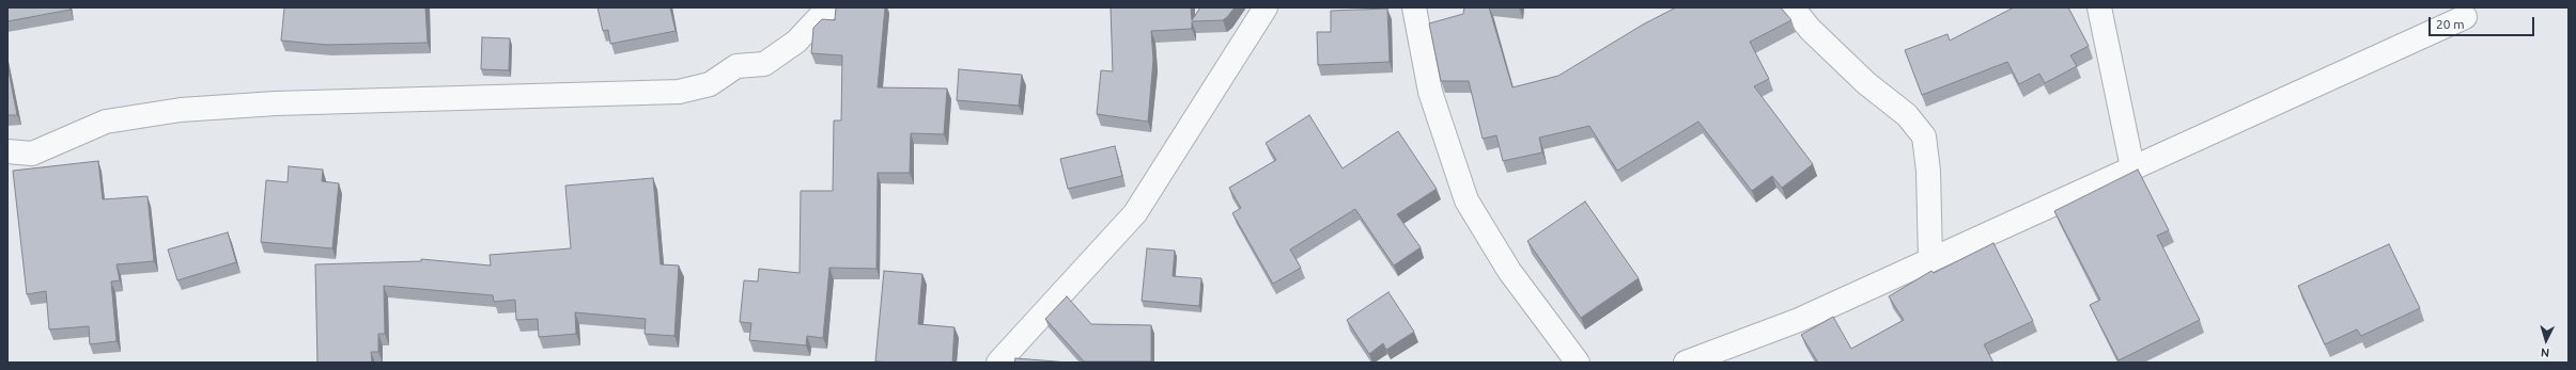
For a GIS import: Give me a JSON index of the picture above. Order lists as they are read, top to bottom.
{
  "scale_bar": "20 m",
  "north": "bottom"
}
